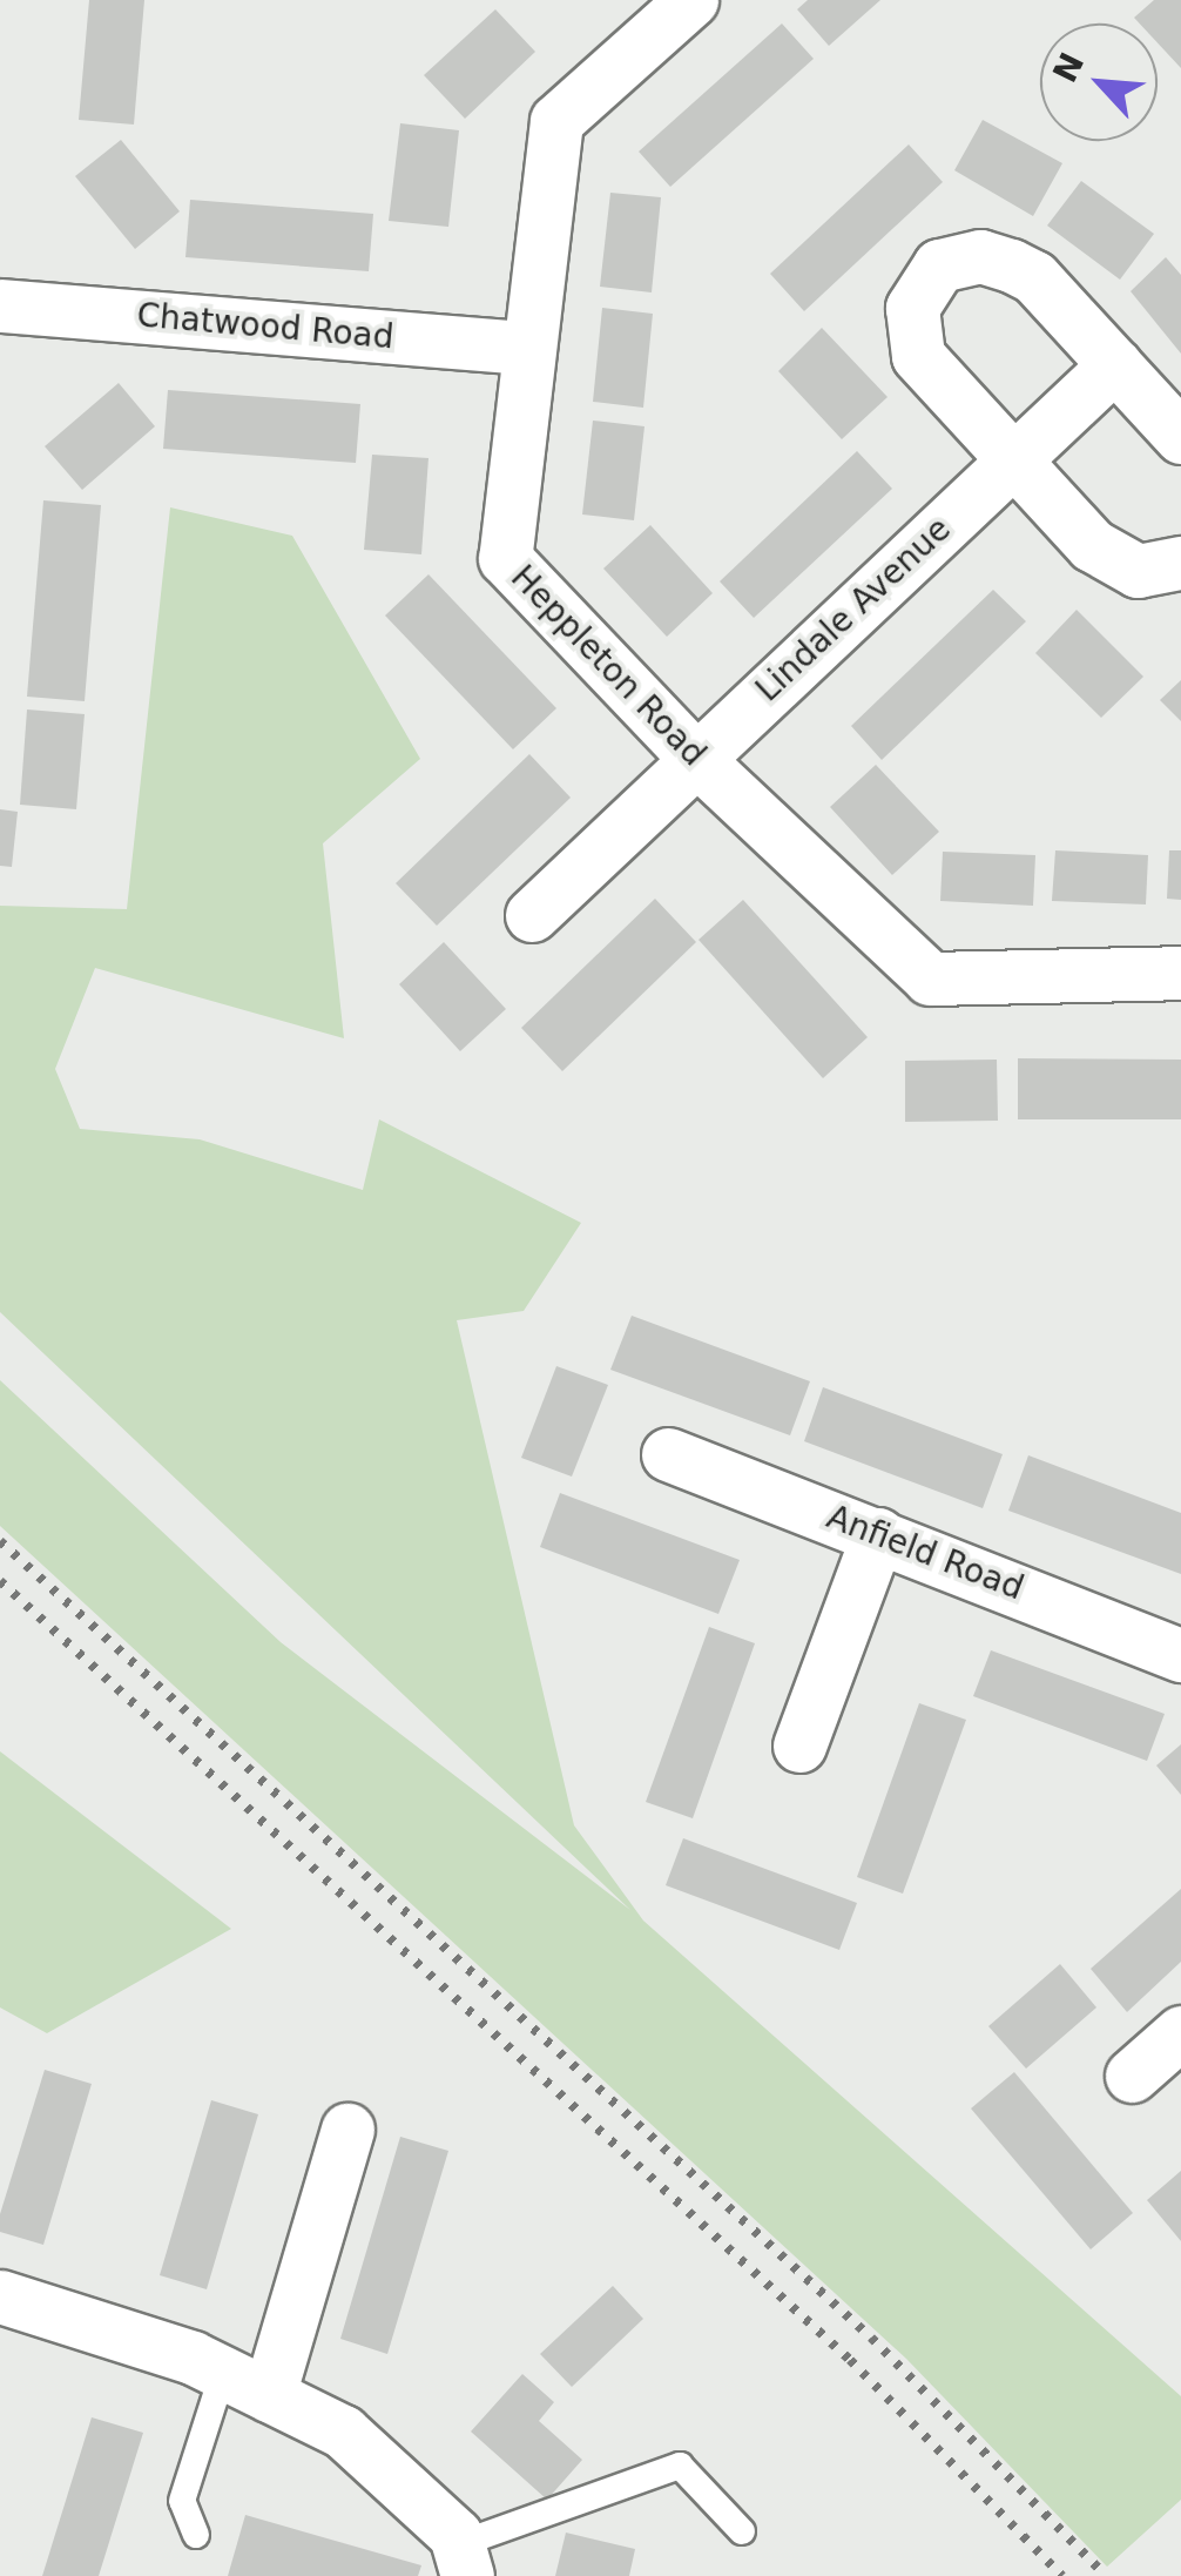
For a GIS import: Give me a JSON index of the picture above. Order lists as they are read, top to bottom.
{
  "streets": {
    "street": [
      "Chatwood Road",
      "Lindale Avenue",
      "Heppleton Road",
      "Anfield Road"
    ]
  },
  "crossings": [
    ["Chatwood Road", "Heppleton Road"],
    ["Lindale Avenue", "Heppleton Road"]
  ],
  "north": "top left"
}
